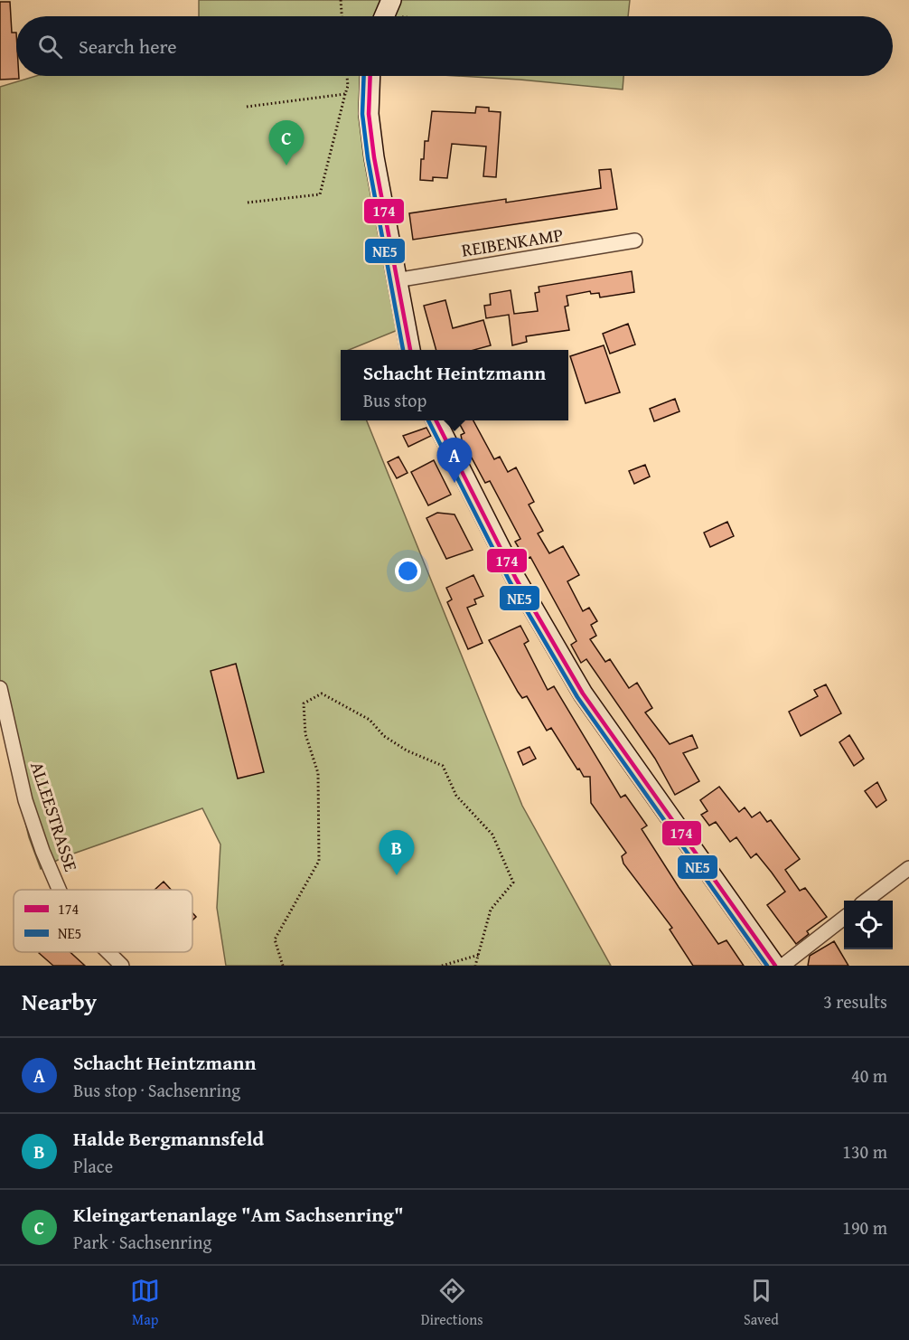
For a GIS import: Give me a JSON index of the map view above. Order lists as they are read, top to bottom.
{
  "streets": {
    "street": ["REIBENKAMP", "ALLEESTRASSE"]
  },
  "lines": ["transit line 174", "transit line NE5"],
  "legend": ["174", "NE5"],
  "page": {
    "search": "Search here",
    "pins": ["C", "A", "B"],
    "popup": ["Schacht Heintzmann", "Bus stop"],
    "heading": ["Nearby", "3 results"],
    "list": [
      {
        "mark": "A",
        "name": "Schacht Heintzmann",
        "note": "Bus stop · Sachsenring",
        "value": "40 m"
      },
      {
        "mark": "B",
        "name": "Halde Bergmannsfeld",
        "note": "Place",
        "value": "130 m"
      },
      {
        "mark": "C",
        "name": "Kleingartenanlage \"Am Sachsenring\"",
        "note": "Park · Sachsenring",
        "value": "190 m"
      }
    ],
    "nav": ["Map", "Directions", "Saved"]
  }
}
